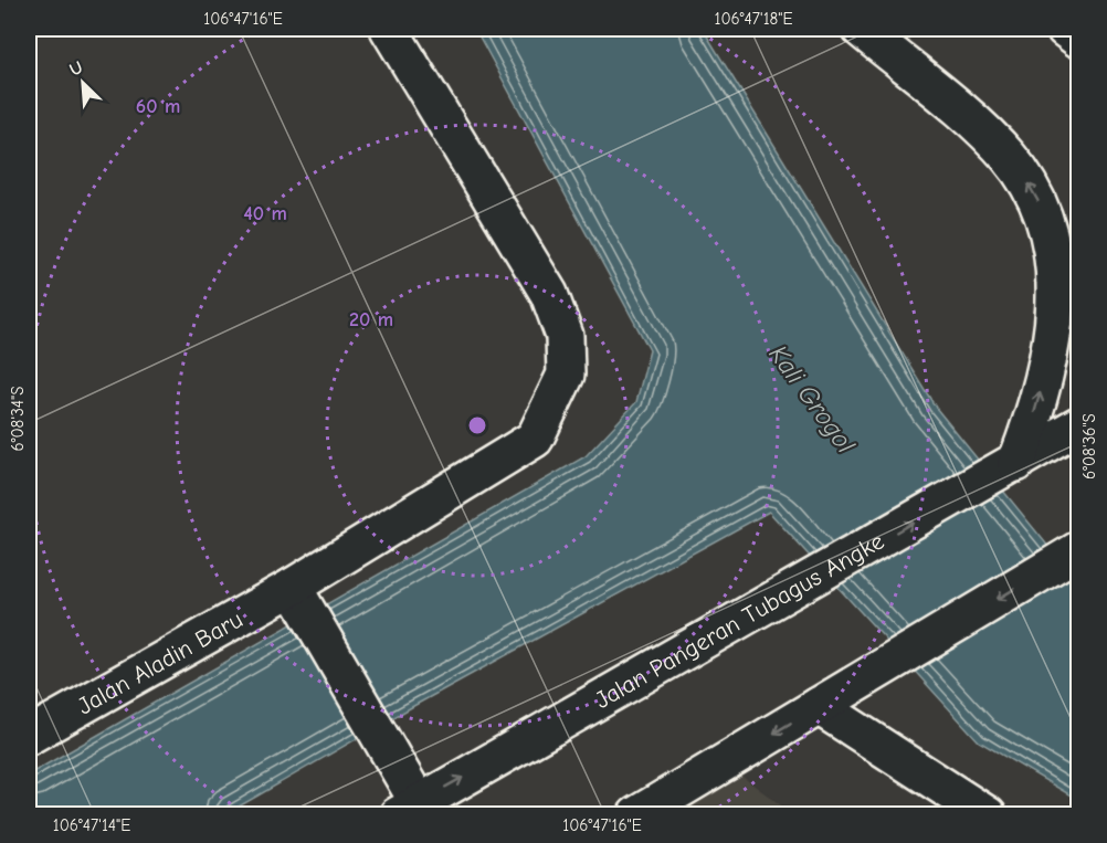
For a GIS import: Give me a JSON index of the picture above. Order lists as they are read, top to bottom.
{
  "streets": {
    "main road": ["Jalan Pangeran Tubagus Angke", "Jalan Aladin Baru"]
  },
  "water": ["Kali Grogol"],
  "north": "top left",
  "coordinates": [
    "106°47'16\"E",
    "106°47'18\"E",
    "6°08'34\"S",
    "6°08'36\"S",
    "106°47'14\"E"
  ],
  "rings": ["60 m", "40 m", "20 m"]
}
